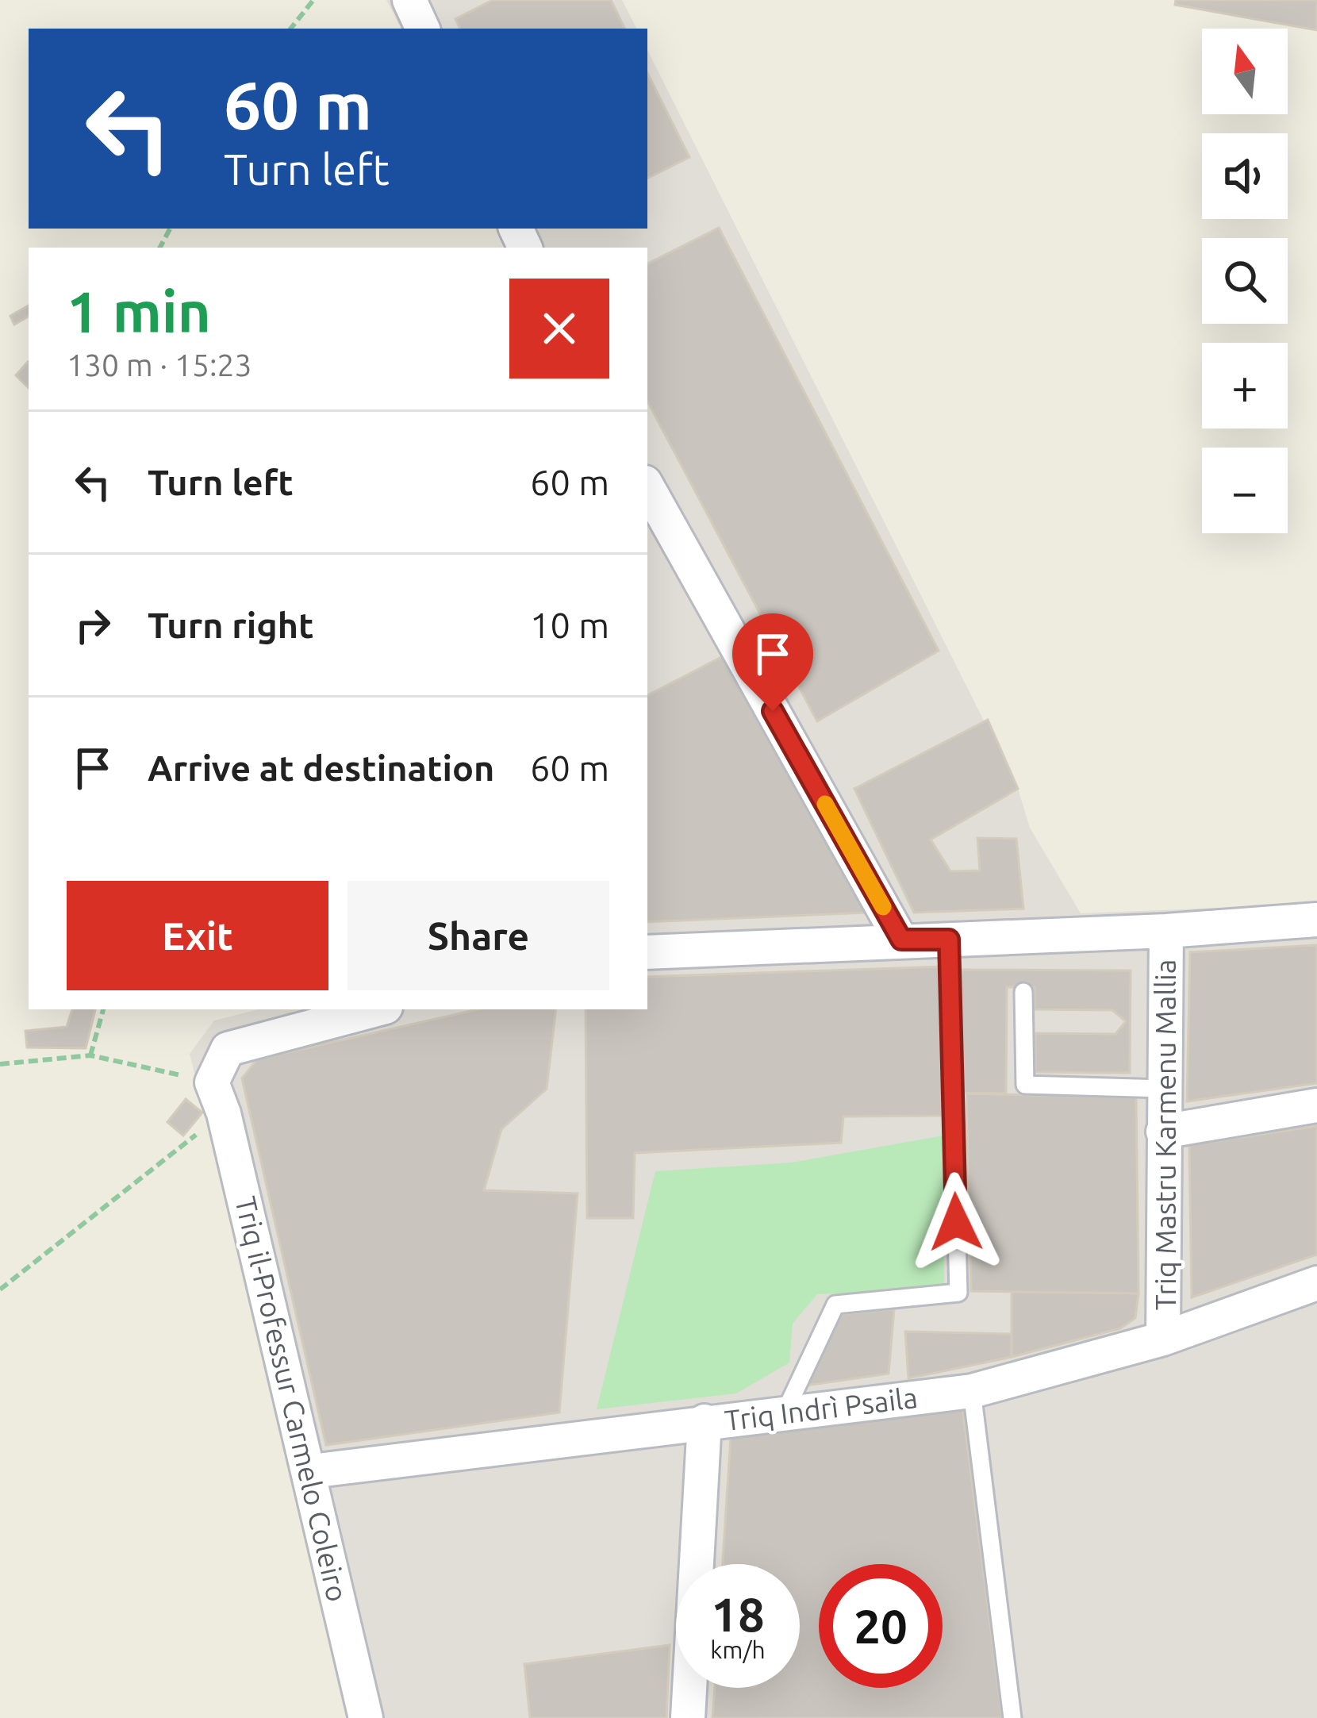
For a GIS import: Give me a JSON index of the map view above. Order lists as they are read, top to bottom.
{
  "streets": {
    "street": ["Triq Mastru Karmenu Mallia", "Triq il-Professur Carmelo Coleiro", "Triq Indrì Psaila"]
  },
  "crossings": [
    ["Triq Mastru Karmenu Mallia", "Triq Indrì Psaila"],
    ["Triq il-Professur Carmelo Coleiro", "Triq Indrì Psaila"]
  ],
  "north": "top",
  "page": {
    "map_buttons": ["+", "−"],
    "turn": ["60 m", "Turn left"],
    "heading": ["1 min", "130 m · 15:23"],
    "list": [
      {
        "name": "Turn left",
        "value": "60 m"
      },
      {
        "name": "Turn right",
        "value": "10 m"
      },
      {
        "name": "Arrive at destination",
        "value": "60 m"
      }
    ],
    "buttons": ["Exit", "Share"],
    "speed": "18 km/h",
    "limit": "20"
  }
}
